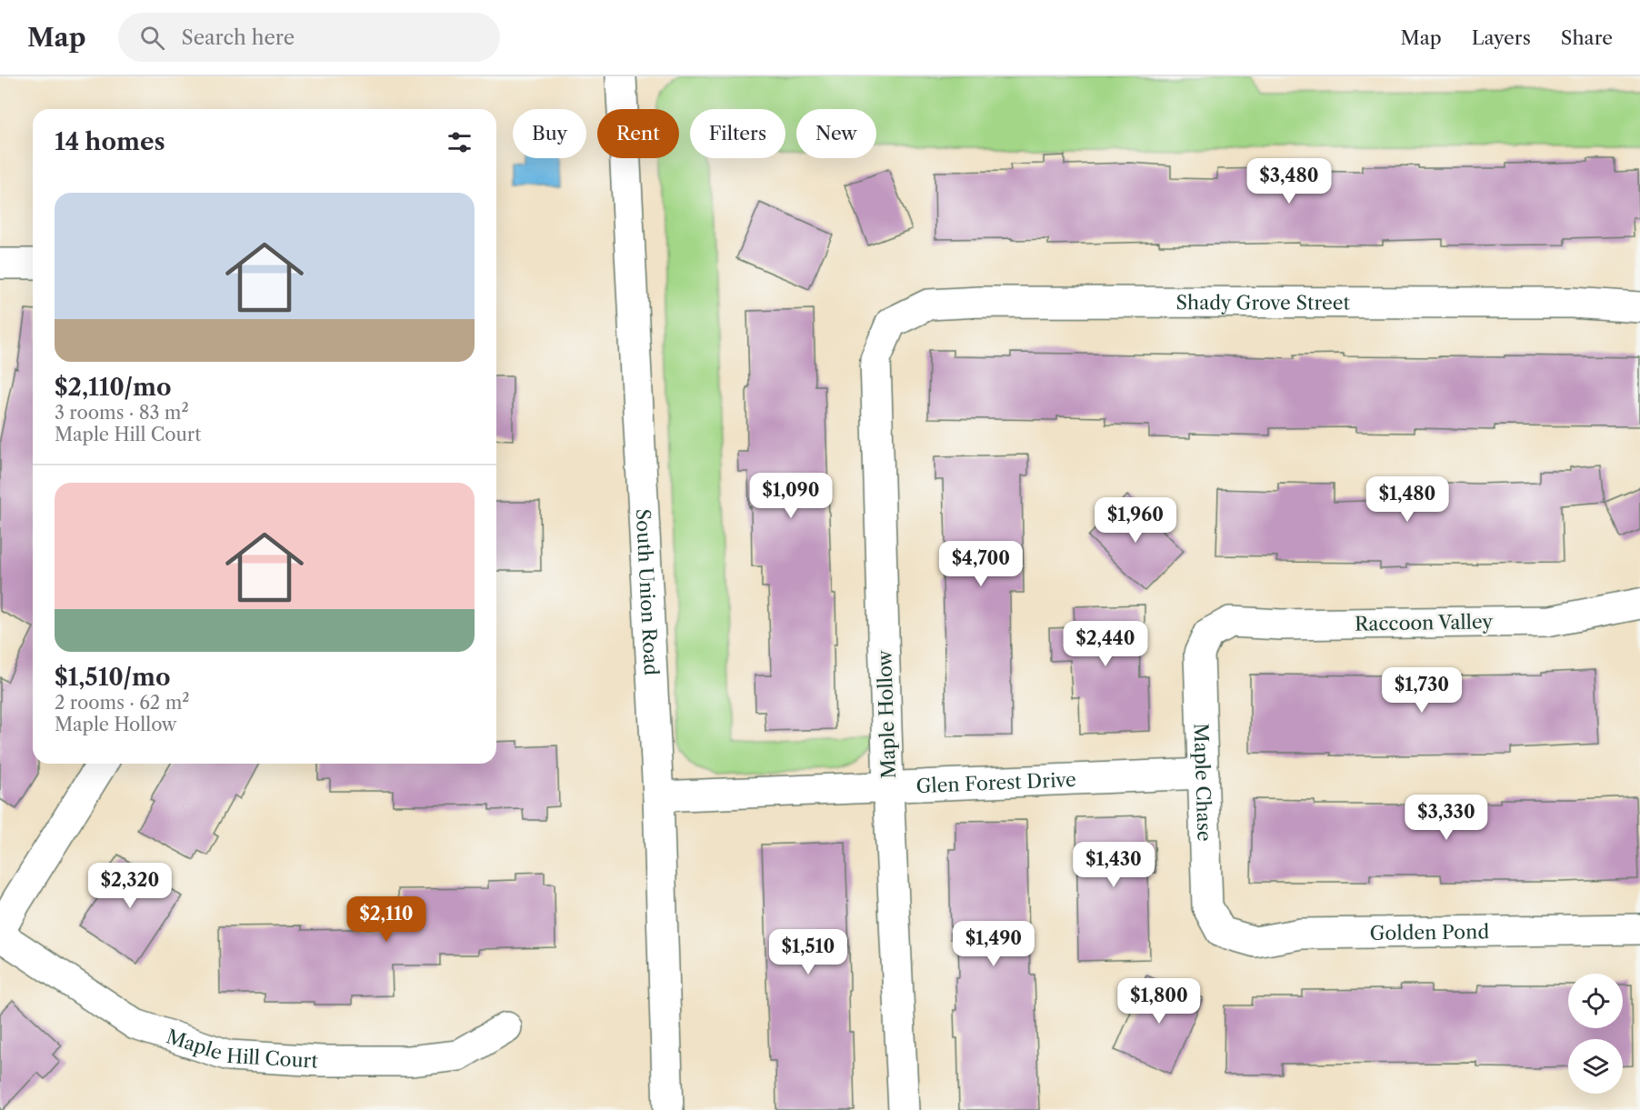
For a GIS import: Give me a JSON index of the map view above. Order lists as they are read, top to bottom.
{
  "streets": {
    "street": [
      "Shady Grove Street",
      "South Union Road",
      "Raccoon Valley",
      "Maple Hollow",
      "Glen Forest Drive",
      "Maple Chase",
      "Golden Pond",
      "Maple Hill Court"
    ]
  },
  "crossings": [
    ["Shady Grove Street", "Maple Hollow"],
    ["South Union Road", "Glen Forest Drive"],
    ["Raccoon Valley", "Maple Chase"],
    ["Maple Hollow", "Glen Forest Drive"],
    ["Glen Forest Drive", "Maple Chase"],
    ["Maple Chase", "Golden Pond"]
  ],
  "page": {
    "header": "Map",
    "search": "Search here",
    "nav": ["Map", "Layers", "Share"],
    "chip": [
      "Buy",
      "Rent",
      "Filters",
      "New"
    ],
    "heading": "14 homes",
    "price": [
      "$3,480",
      "$1,090",
      "$1,480",
      "$1,960",
      "$4,700",
      "$2,440",
      "$1,730",
      "$3,330",
      "$1,430",
      "$2,320",
      "$2,110",
      "$1,490",
      "$1,510",
      "$1,800"
    ],
    "list": [
      {
        "name": "$2,110/mo",
        "note": "3 rooms · 83 m² · Maple Hill Court"
      },
      {
        "name": "$1,510/mo",
        "note": "2 rooms · 62 m² · Maple Hollow"
      }
    ]
  }
}
